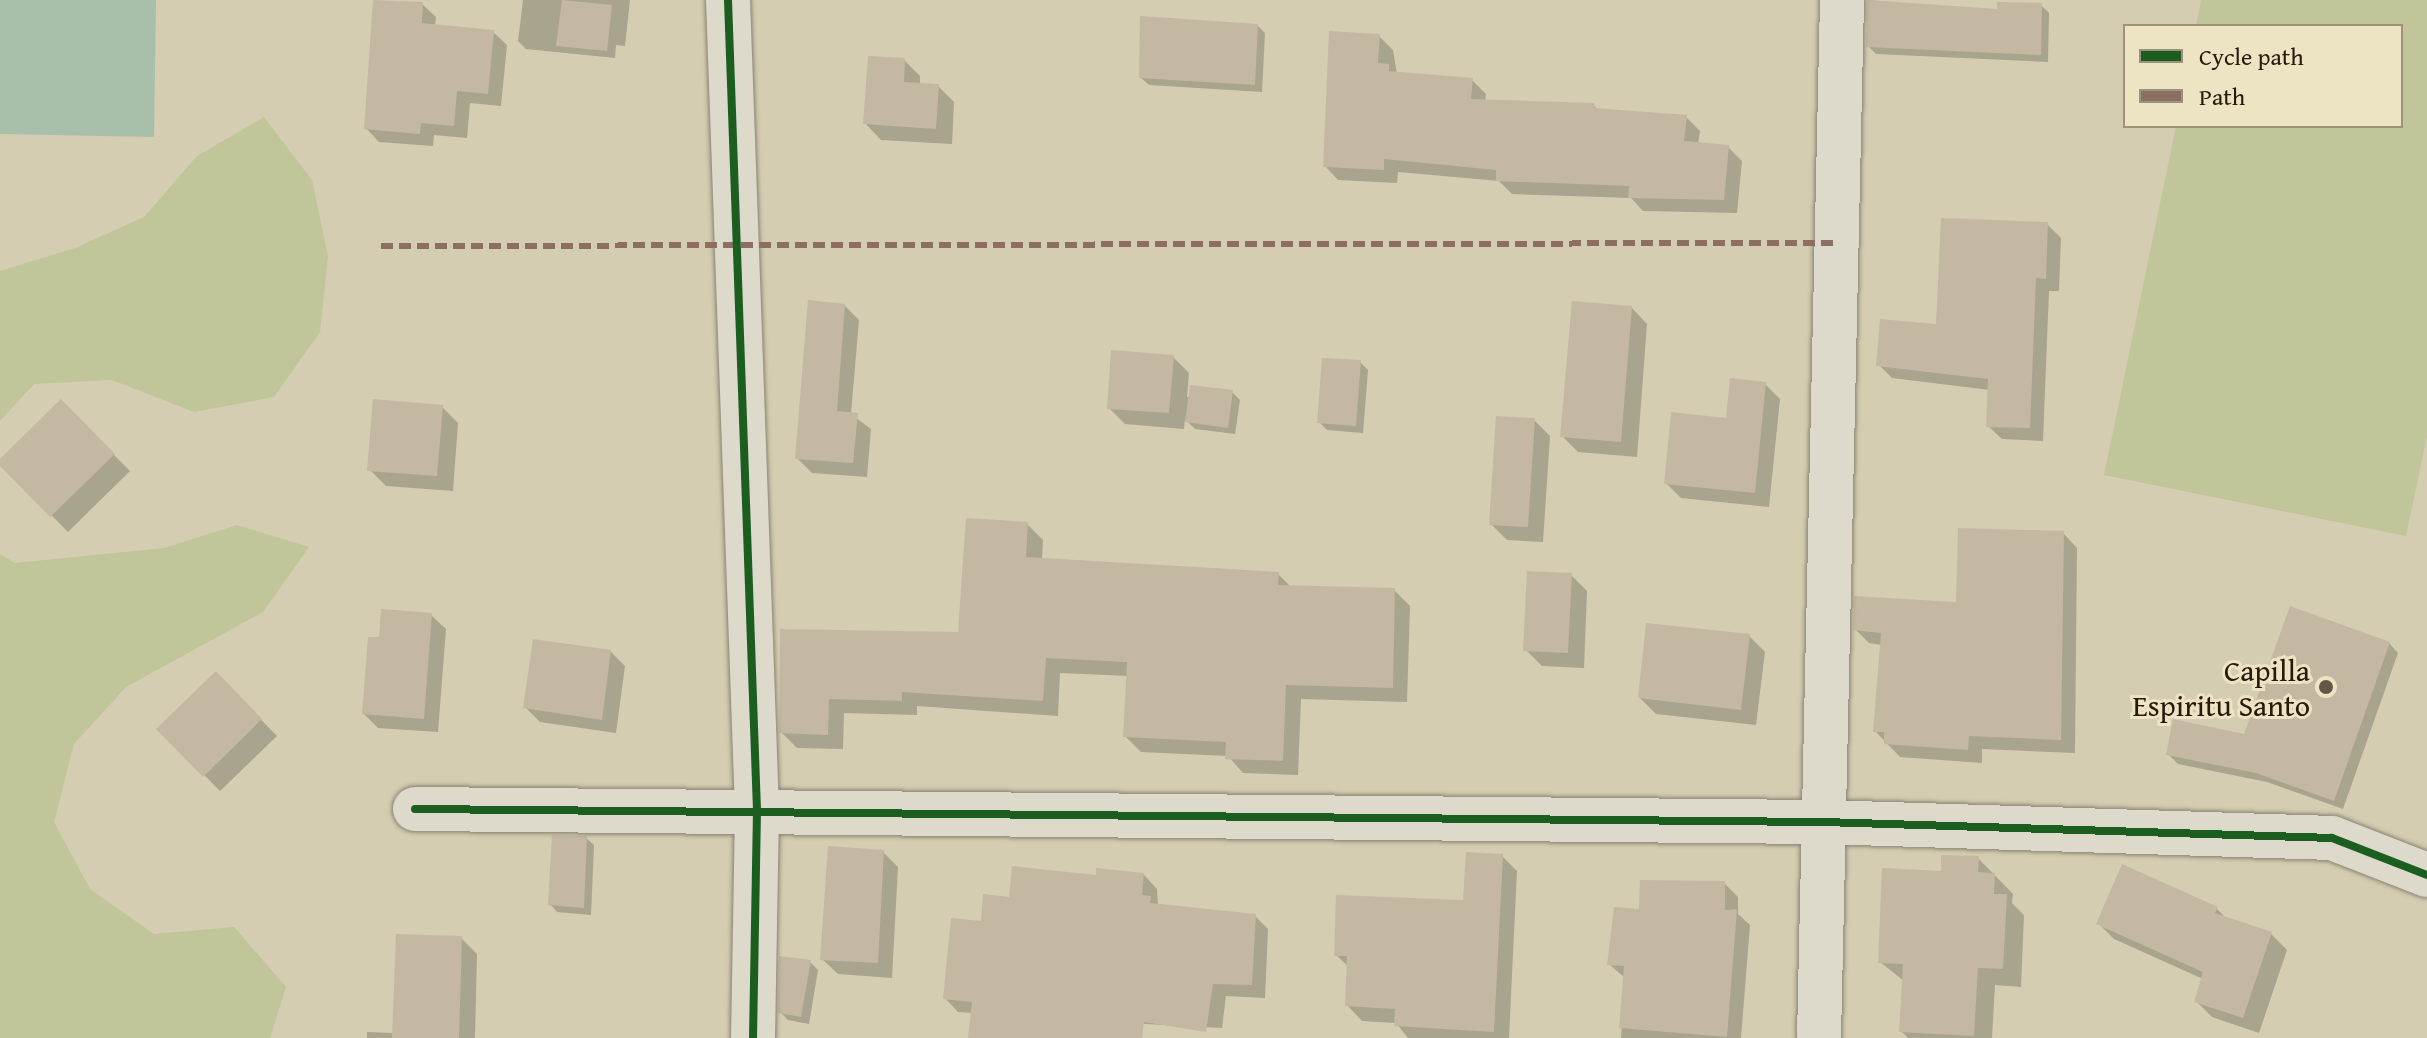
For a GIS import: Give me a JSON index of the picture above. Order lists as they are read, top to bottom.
{
  "places": ["Capilla Espiritu Santo"],
  "legend": ["Cycle path", "Path"]
}
